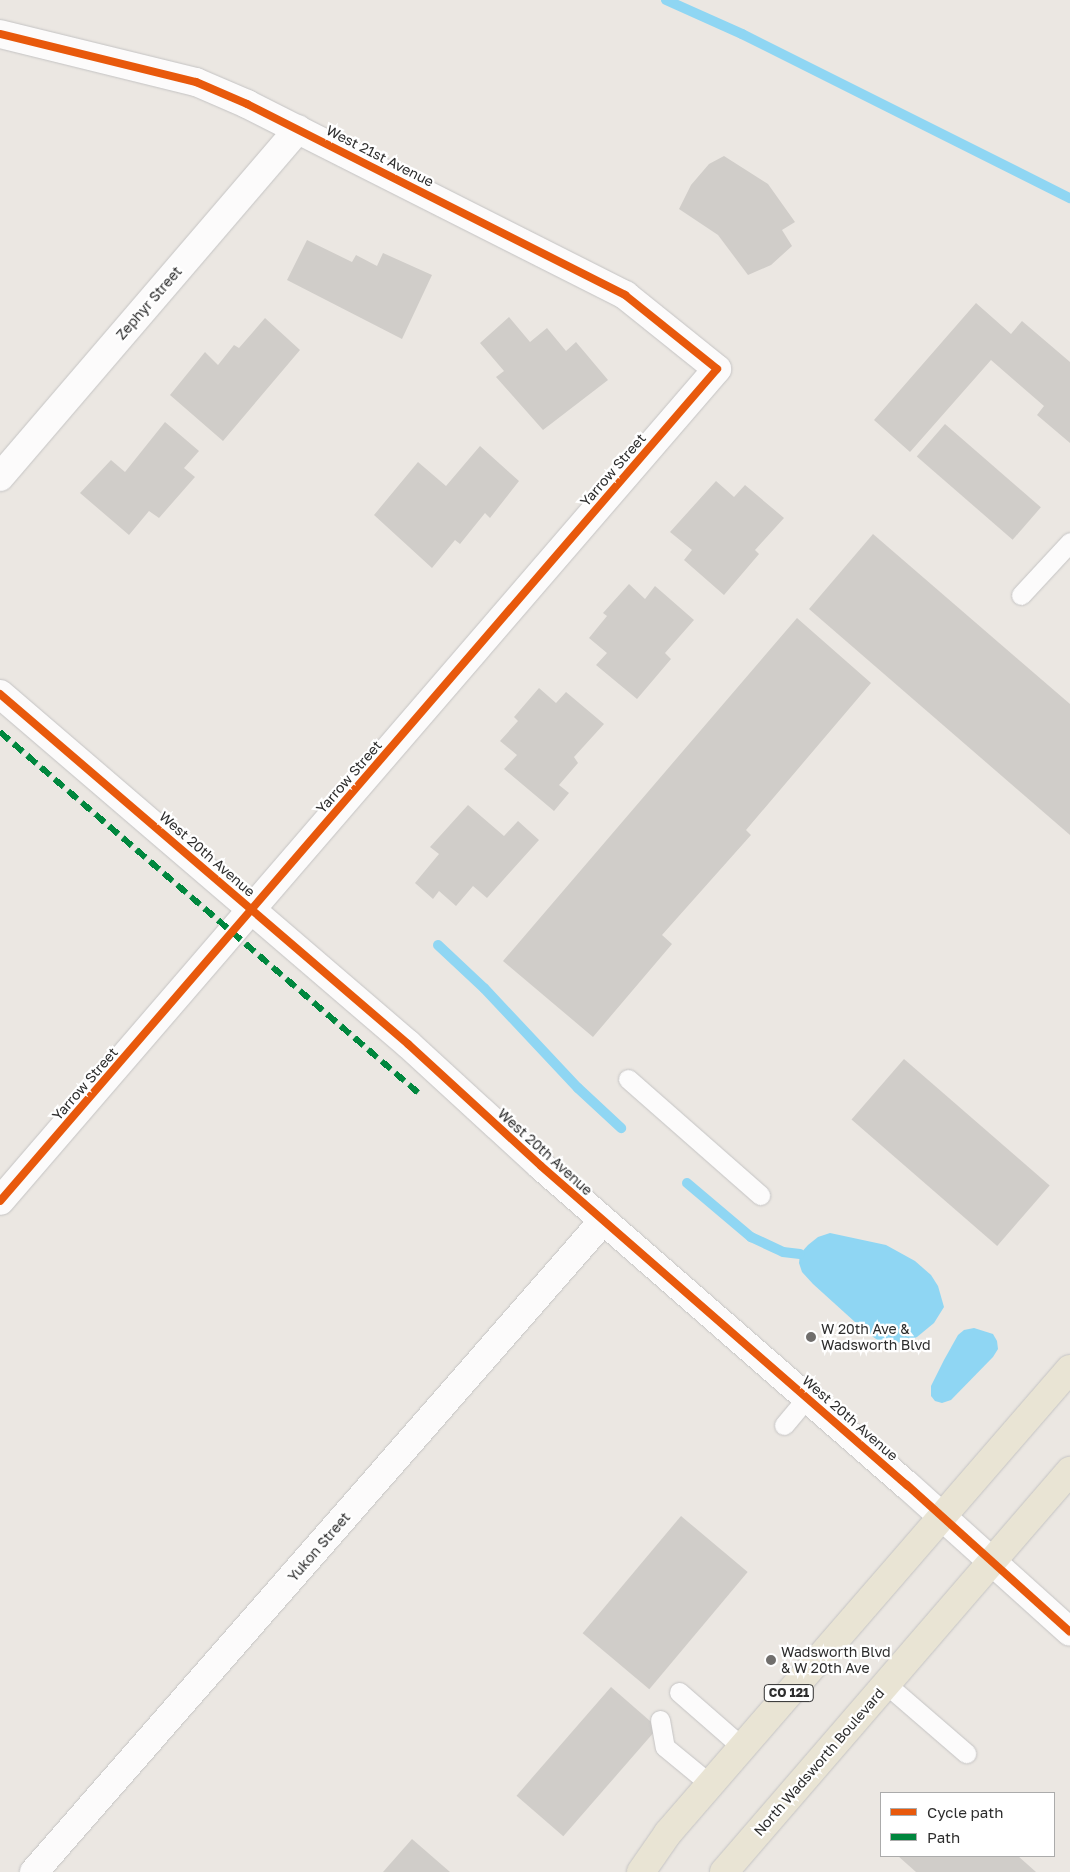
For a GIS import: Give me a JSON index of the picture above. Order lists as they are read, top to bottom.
{
  "streets": {
    "main road": ["CO 121", "North Wadsworth Boulevard"],
    "street": [
      "West 21st Avenue",
      "Zephyr Street",
      "Yarrow Street",
      "West 20th Avenue",
      "Yukon Street"
    ]
  },
  "crossings": [
    ["West 21st Avenue", "Zephyr Street"],
    ["West 21st Avenue", "Yarrow Street"],
    ["Yarrow Street", "West 20th Avenue"],
    ["West 20th Avenue", "Yukon Street"],
    ["West 20th Avenue", "CO 121"],
    ["West 20th Avenue", "North Wadsworth Boulevard"]
  ],
  "places": ["W 20th Ave & Wadsworth Blvd", "Wadsworth Blvd & W 20th Ave"],
  "legend": ["Cycle path", "Path"]
}
